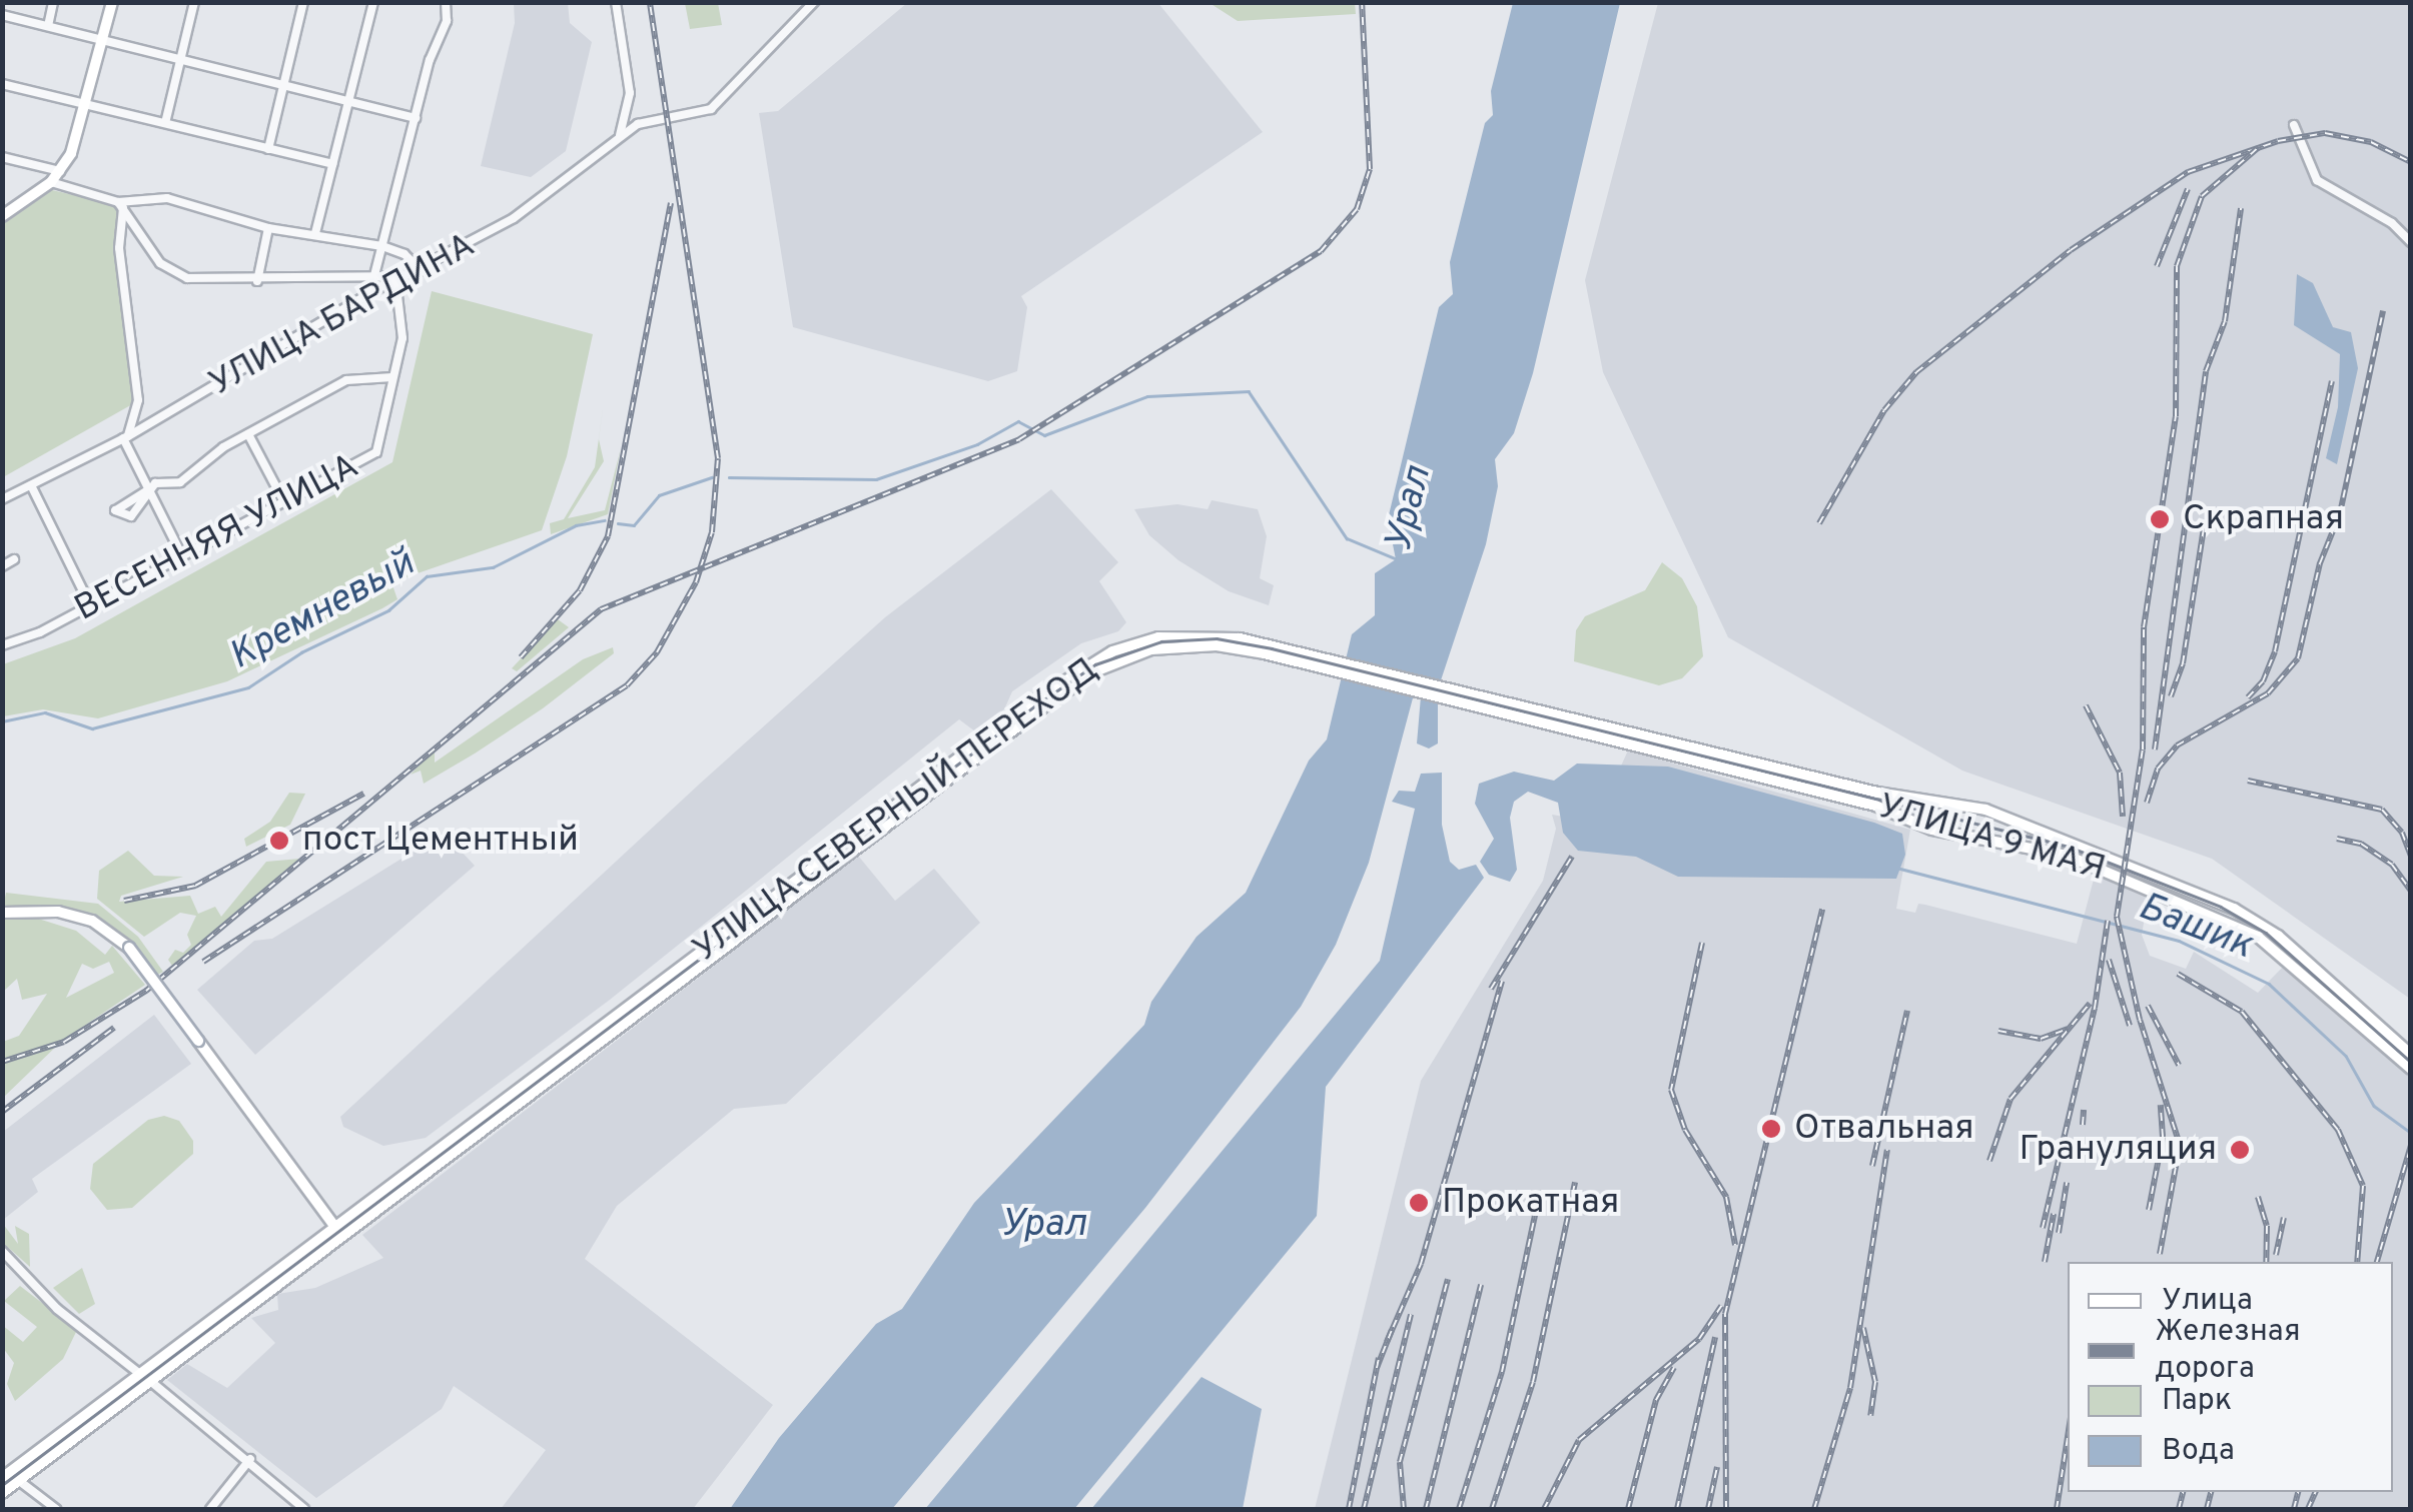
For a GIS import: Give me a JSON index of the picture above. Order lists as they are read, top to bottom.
{
  "streets": {
    "main road": ["УЛИЦА СЕВЕРНЫЙ ПЕРЕХОД", "УЛИЦА 9 МАЯ"],
    "street": ["УЛИЦА БАРДИНА", "ВЕСЕННЯЯ УЛИЦА"]
  },
  "crossings": [
    ["УЛИЦА БАРДИНА", "ВЕСЕННЯЯ УЛИЦА"],
    ["УЛИЦА СЕВЕРНЫЙ ПЕРЕХОД", "УЛИЦА 9 МАЯ"]
  ],
  "water": ["Урал", "Кремневый", "Башик"],
  "places": [
    "Скрапная",
    "пост Цементный",
    "Отвальная",
    "Грануляция",
    "Прокатная"
  ],
  "legend": [
    "Улица",
    "Железная дорога",
    "Парк",
    "Вода"
  ]
}
